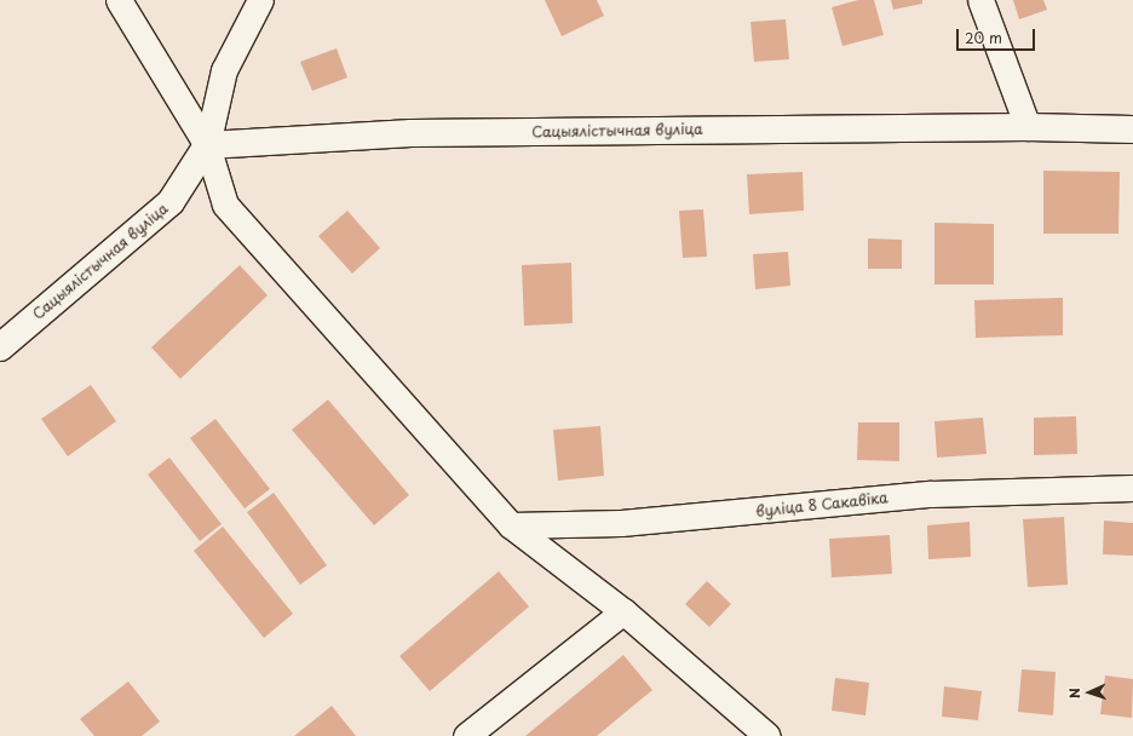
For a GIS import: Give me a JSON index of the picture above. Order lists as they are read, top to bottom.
{
  "streets": {
    "street": ["Сацыялістычная вуліца", "вуліца 8 Сакавіка"]
  },
  "scale_bar": "20 m",
  "north": "left"
}
